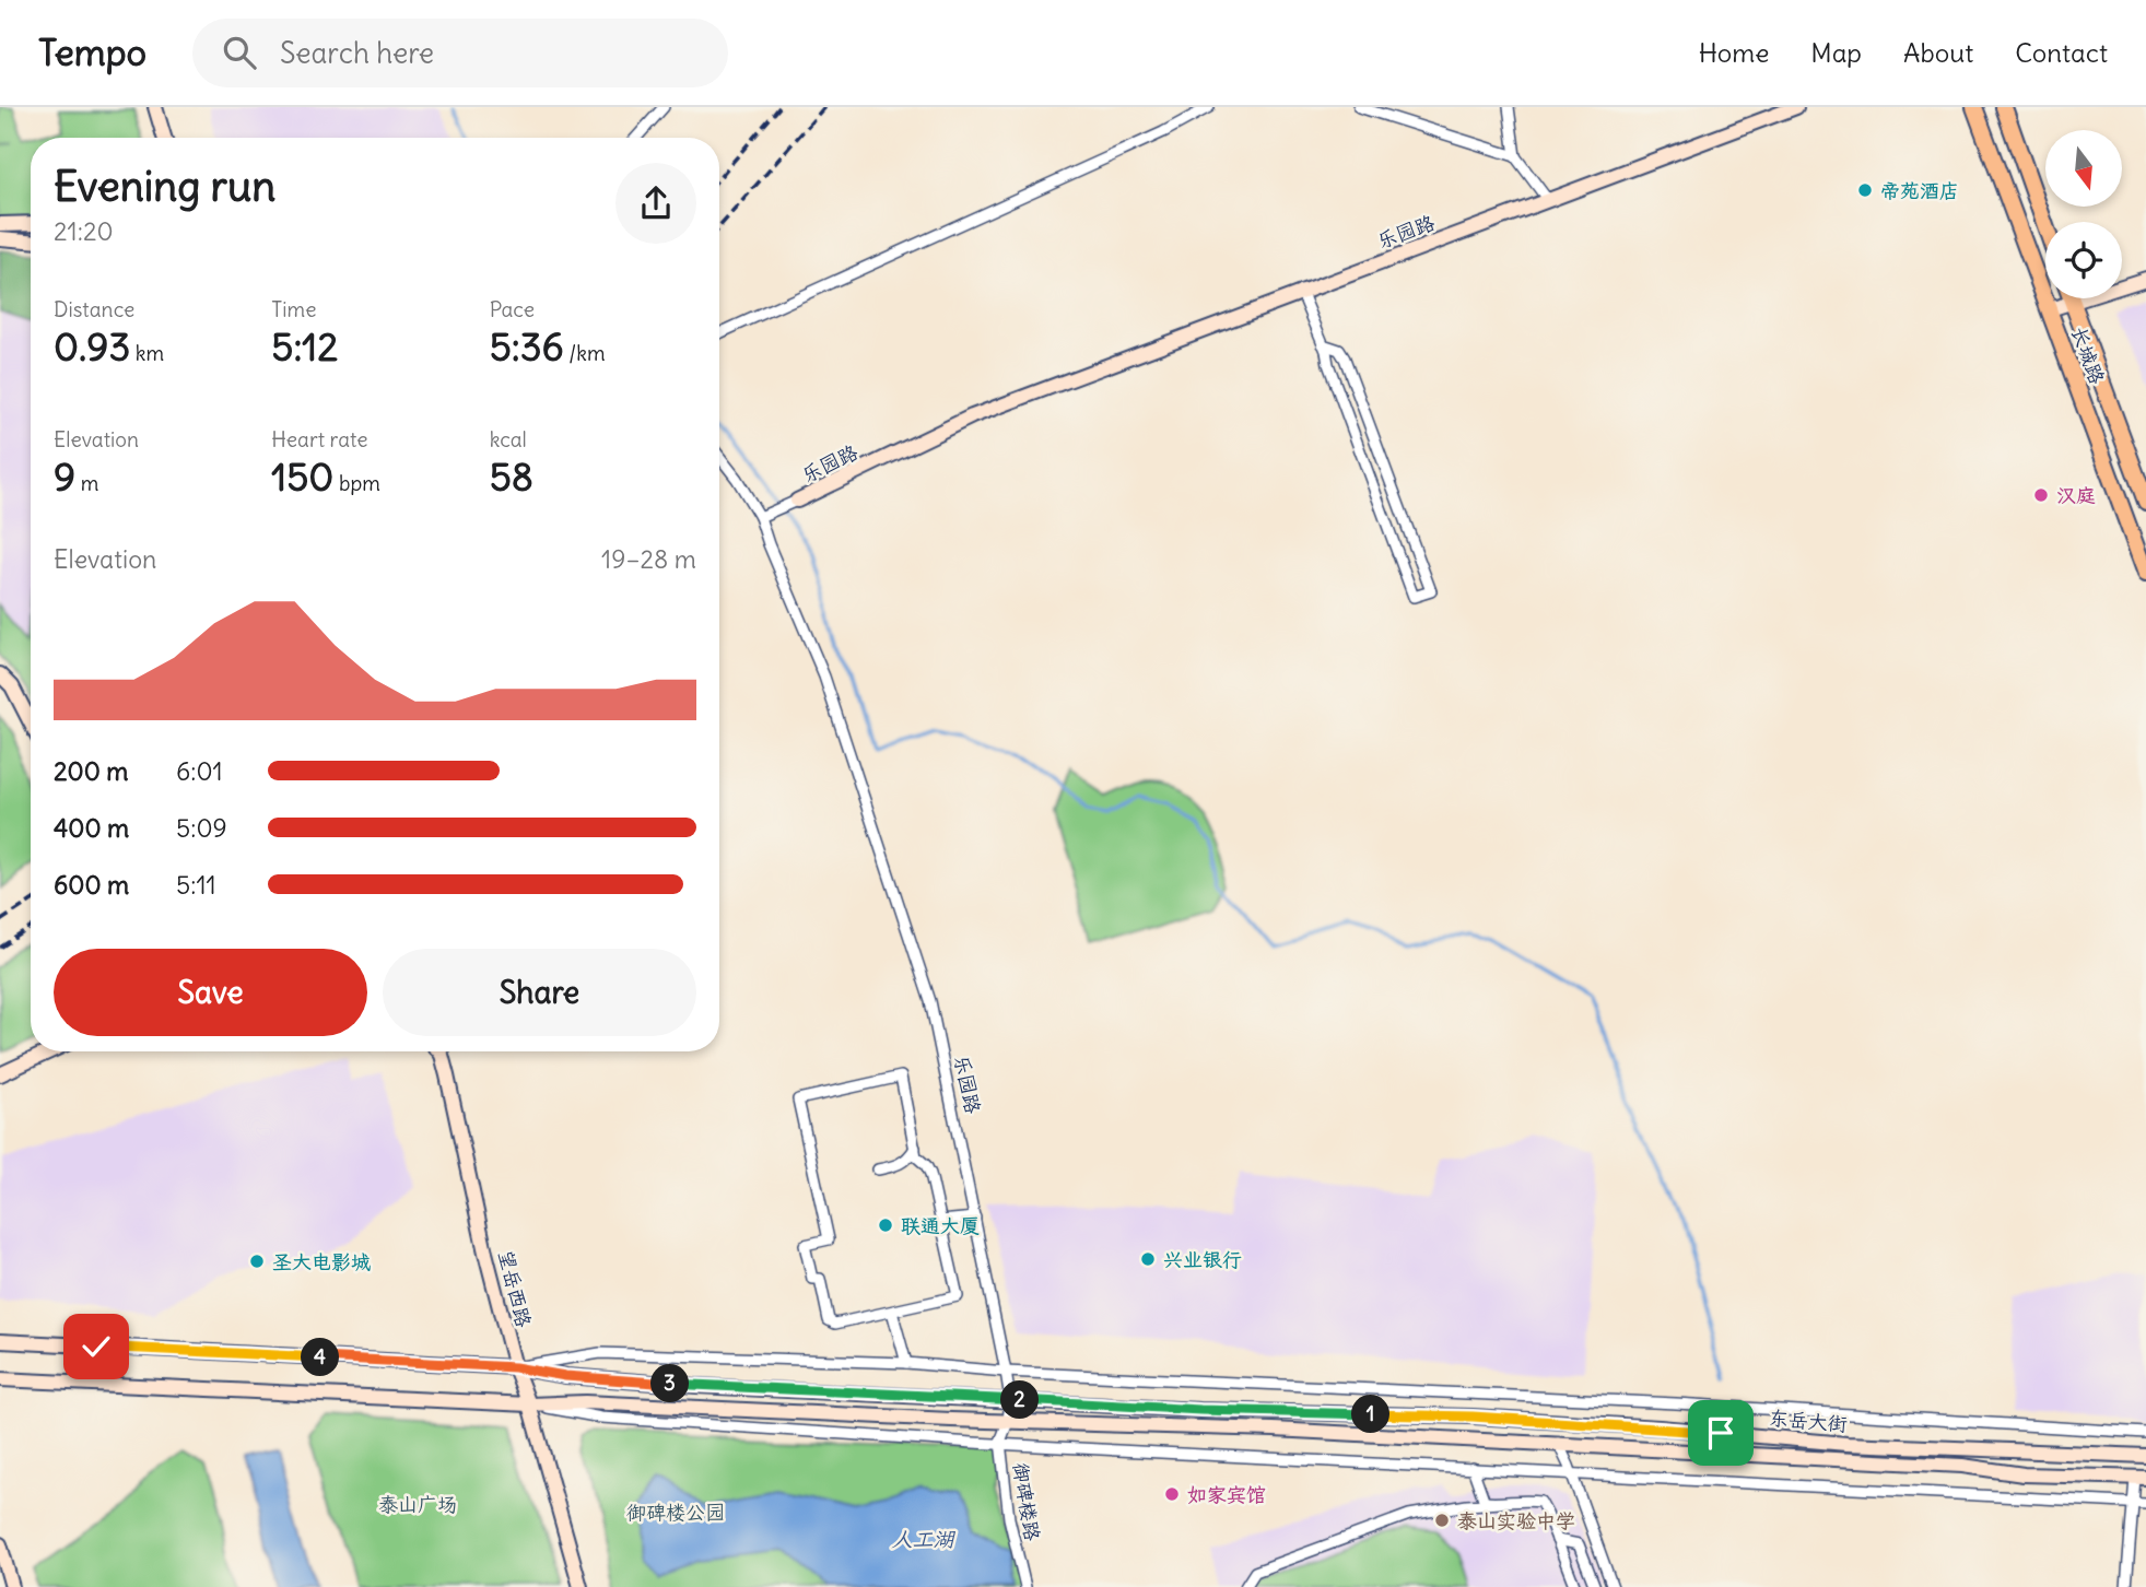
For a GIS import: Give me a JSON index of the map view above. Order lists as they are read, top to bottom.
{
  "streets": {
    "main road": [
      "乐园路",
      "长城路",
      "望岳西路",
      "东岳大街"
    ],
    "street": ["御碑楼路"]
  },
  "crossings": [
    ["乐园路", "东岳大街"],
    ["乐园路", "御碑楼路"],
    ["望岳西路", "东岳大街"],
    ["东岳大街", "御碑楼路"]
  ],
  "water": ["人工湖"],
  "parks": ["泰山广场", "御碑楼公园"],
  "places": [
    "帝苑酒店",
    "汉庭",
    "联通大厦",
    "兴业银行",
    "圣大电影城",
    "如家宾馆",
    "泰山实验中学"
  ],
  "north": "bottom",
  "page": {
    "header": "Tempo",
    "search": "Search here",
    "nav": [
      "Home",
      "Map",
      "About",
      "Contact"
    ],
    "heading": ["Evening run", "21:20"],
    "stats": [
      ["Distance", "0.93 km"],
      ["Time", "5:12"],
      ["Pace", "5:36 /km"],
      ["Elevation", "9 m"],
      ["Heart rate", "150 bpm"],
      ["kcal", "58"]
    ],
    "chart": ["Elevation", "19–28 m"],
    "list": [
      {
        "name": "200 m",
        "note": "6:01"
      },
      {
        "name": "400 m",
        "note": "5:09"
      },
      {
        "name": "600 m",
        "note": "5:11"
      }
    ],
    "buttons": ["Save", "Share"],
    "pins": [
      "4",
      "3",
      "2",
      "1"
    ]
  }
}
